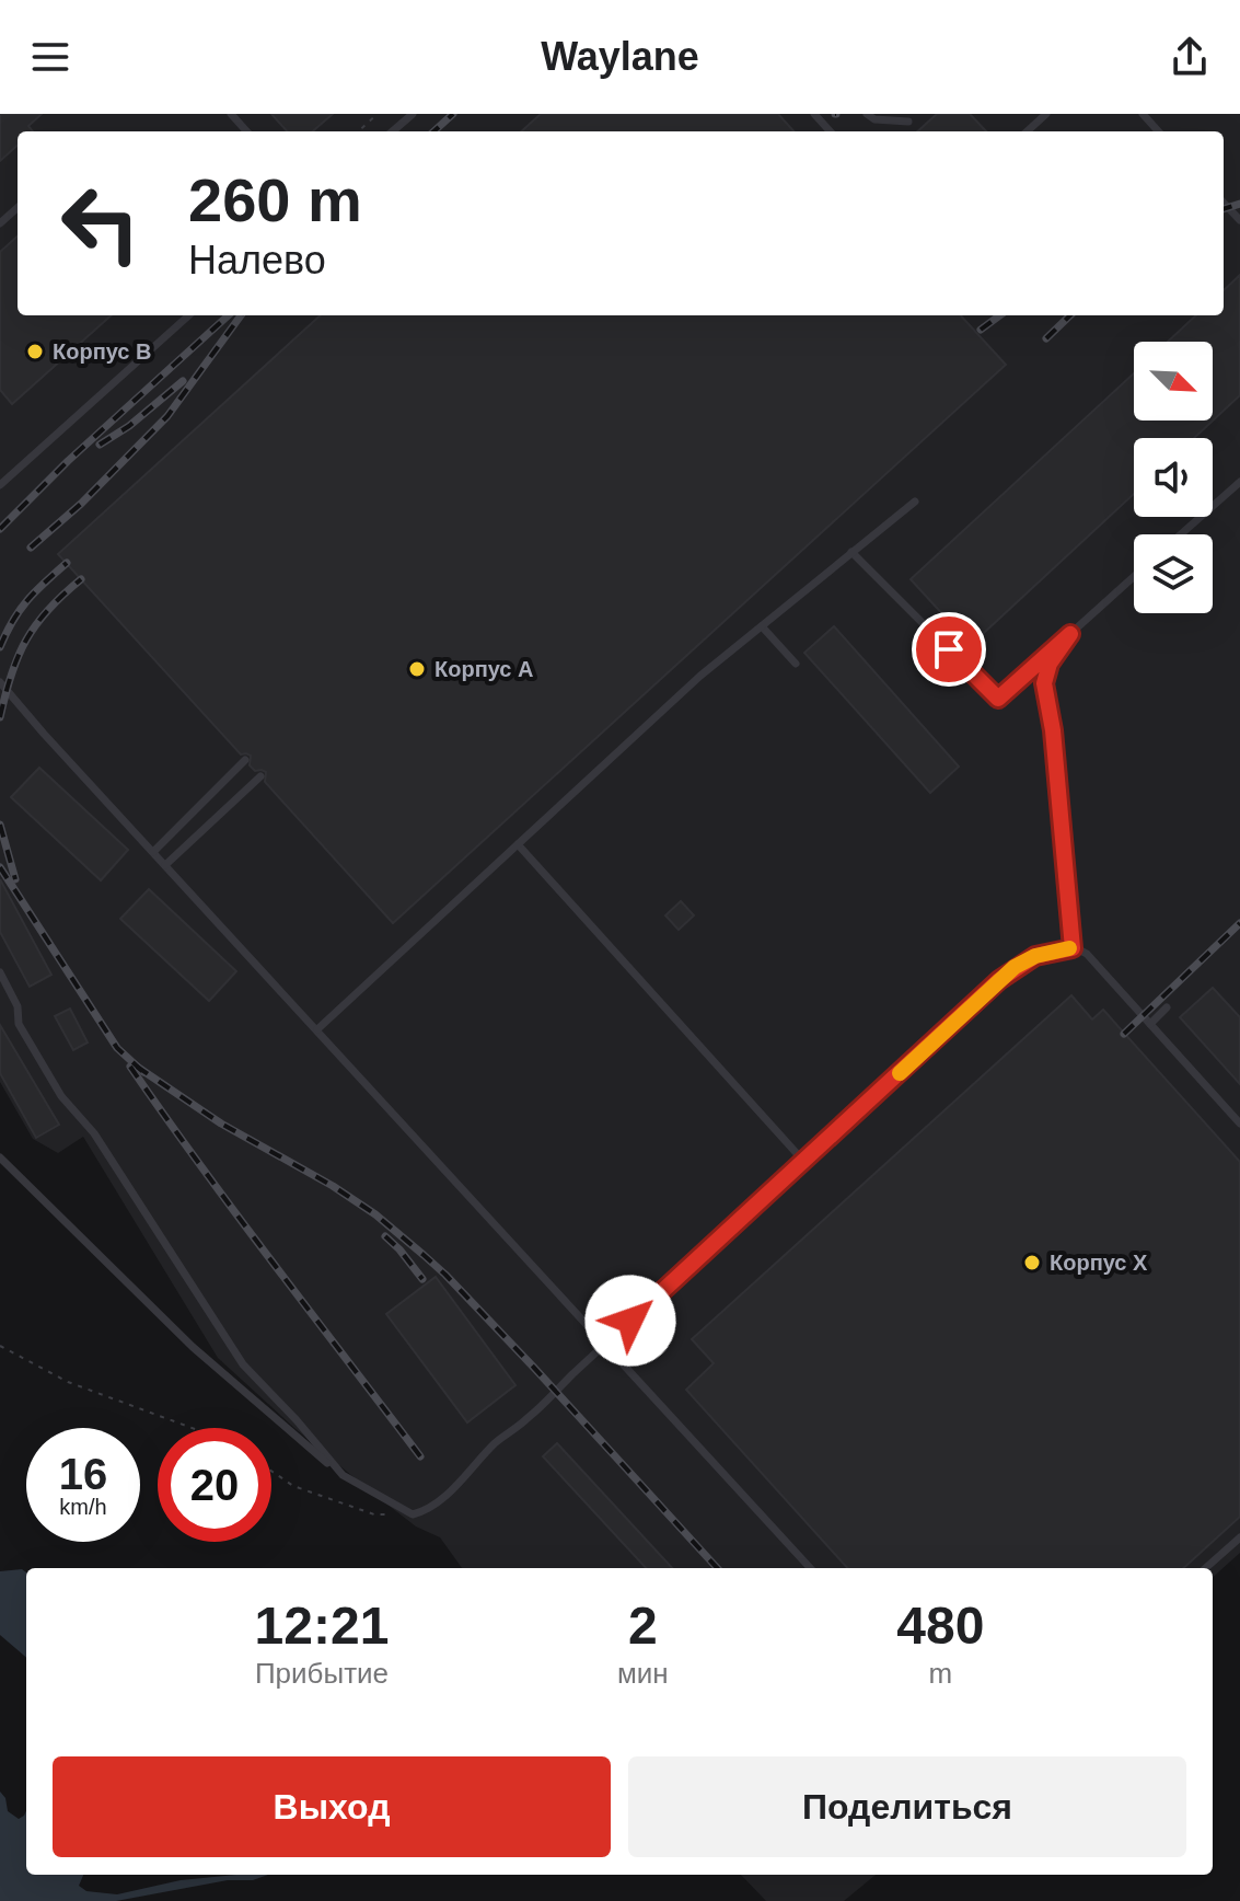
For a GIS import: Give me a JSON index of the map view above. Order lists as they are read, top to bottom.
{
  "places": ["Корпус В", "Корпус А", "Корпус Х"],
  "north": "bottom right",
  "page": {
    "header": "Waylane",
    "turn": ["260 m", "Налево"],
    "speed": "16 km/h",
    "limit": "20",
    "eta": [
      "12:21",
      "Прибытие",
      "2",
      "мин",
      "480",
      "m"
    ],
    "buttons": ["Выход", "Поделиться"]
  }
}
